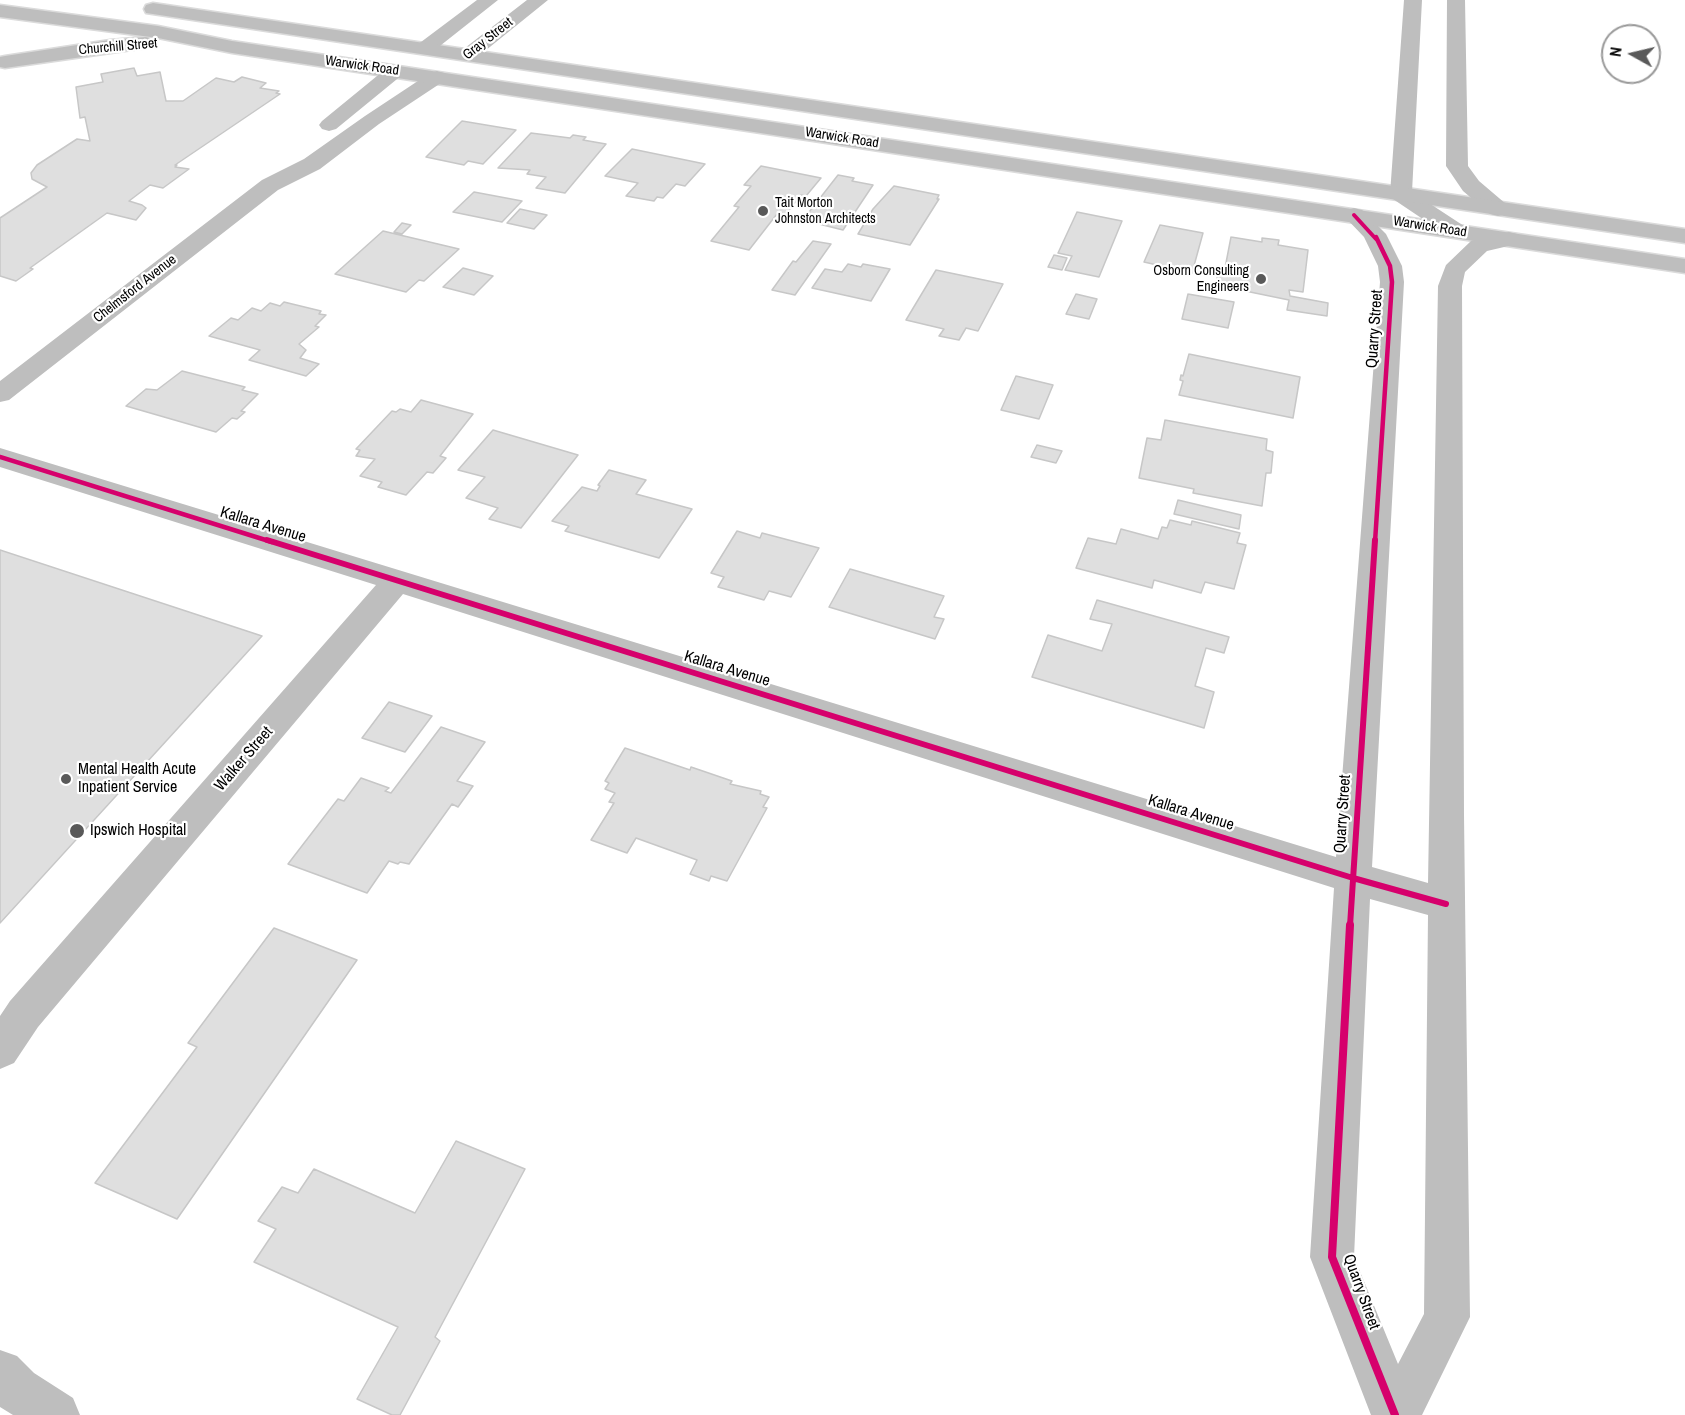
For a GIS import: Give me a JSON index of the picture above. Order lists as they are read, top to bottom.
{
  "streets": {
    "street": [
      "Gray Street",
      "Churchill Street",
      "Warwick Road",
      "Chelmsford Avenue",
      "Quarry Street",
      "Kallara Avenue",
      "Walker Street"
    ]
  },
  "crossings": [
    ["Gray Street", "Warwick Road"],
    ["Gray Street", "Chelmsford Avenue"],
    ["Churchill Street", "Warwick Road"],
    ["Warwick Road", "Chelmsford Avenue"],
    ["Warwick Road", "Quarry Street"],
    ["Quarry Street", "Kallara Avenue"],
    ["Kallara Avenue", "Walker Street"]
  ],
  "places": [
    "Tait Morton Johnston Architects",
    "Osborn Consulting Engineers",
    "Mental Health Acute Inpatient Service",
    "Ipswich Hospital"
  ],
  "north": "left"
}
